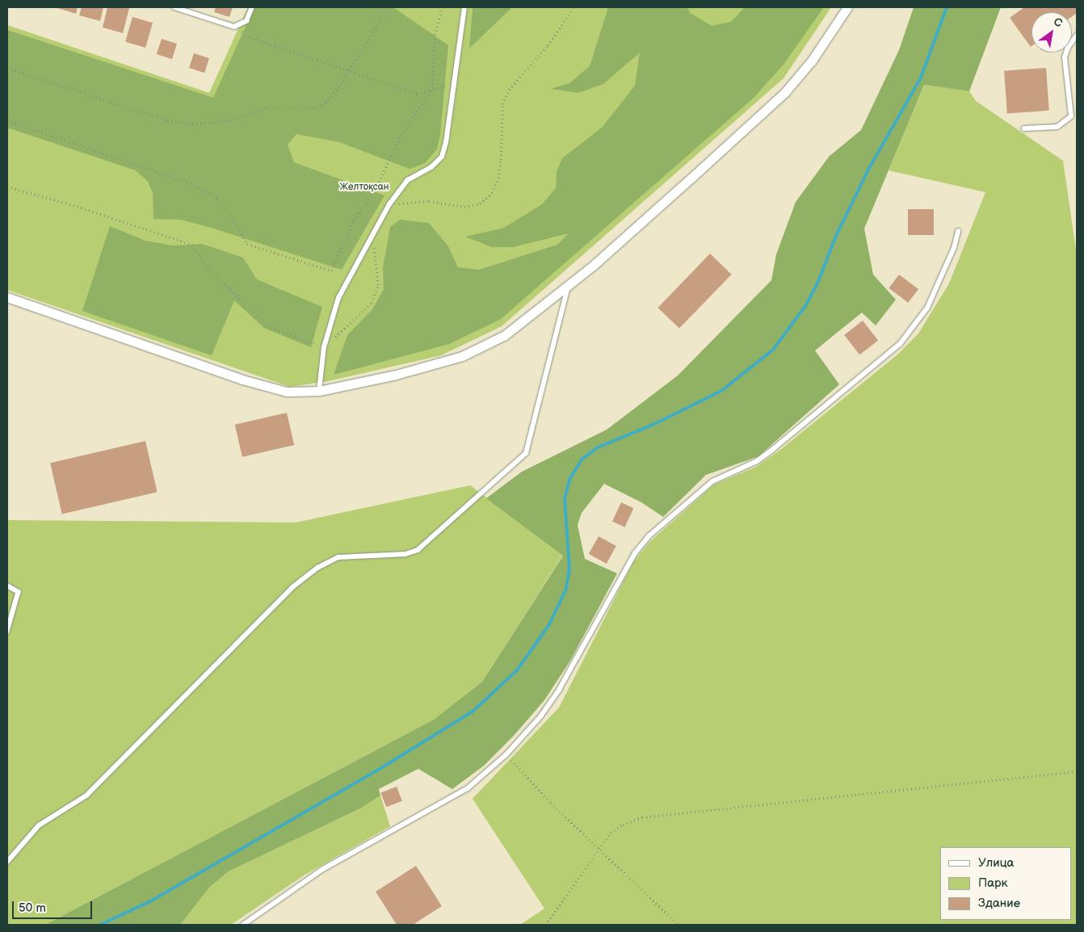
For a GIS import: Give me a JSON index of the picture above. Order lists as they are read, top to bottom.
{
  "parks": ["Желтоқсан"],
  "legend": ["Улица", "Парк", "Здание"],
  "scale_bar": "50 m",
  "north": "top right"
}
